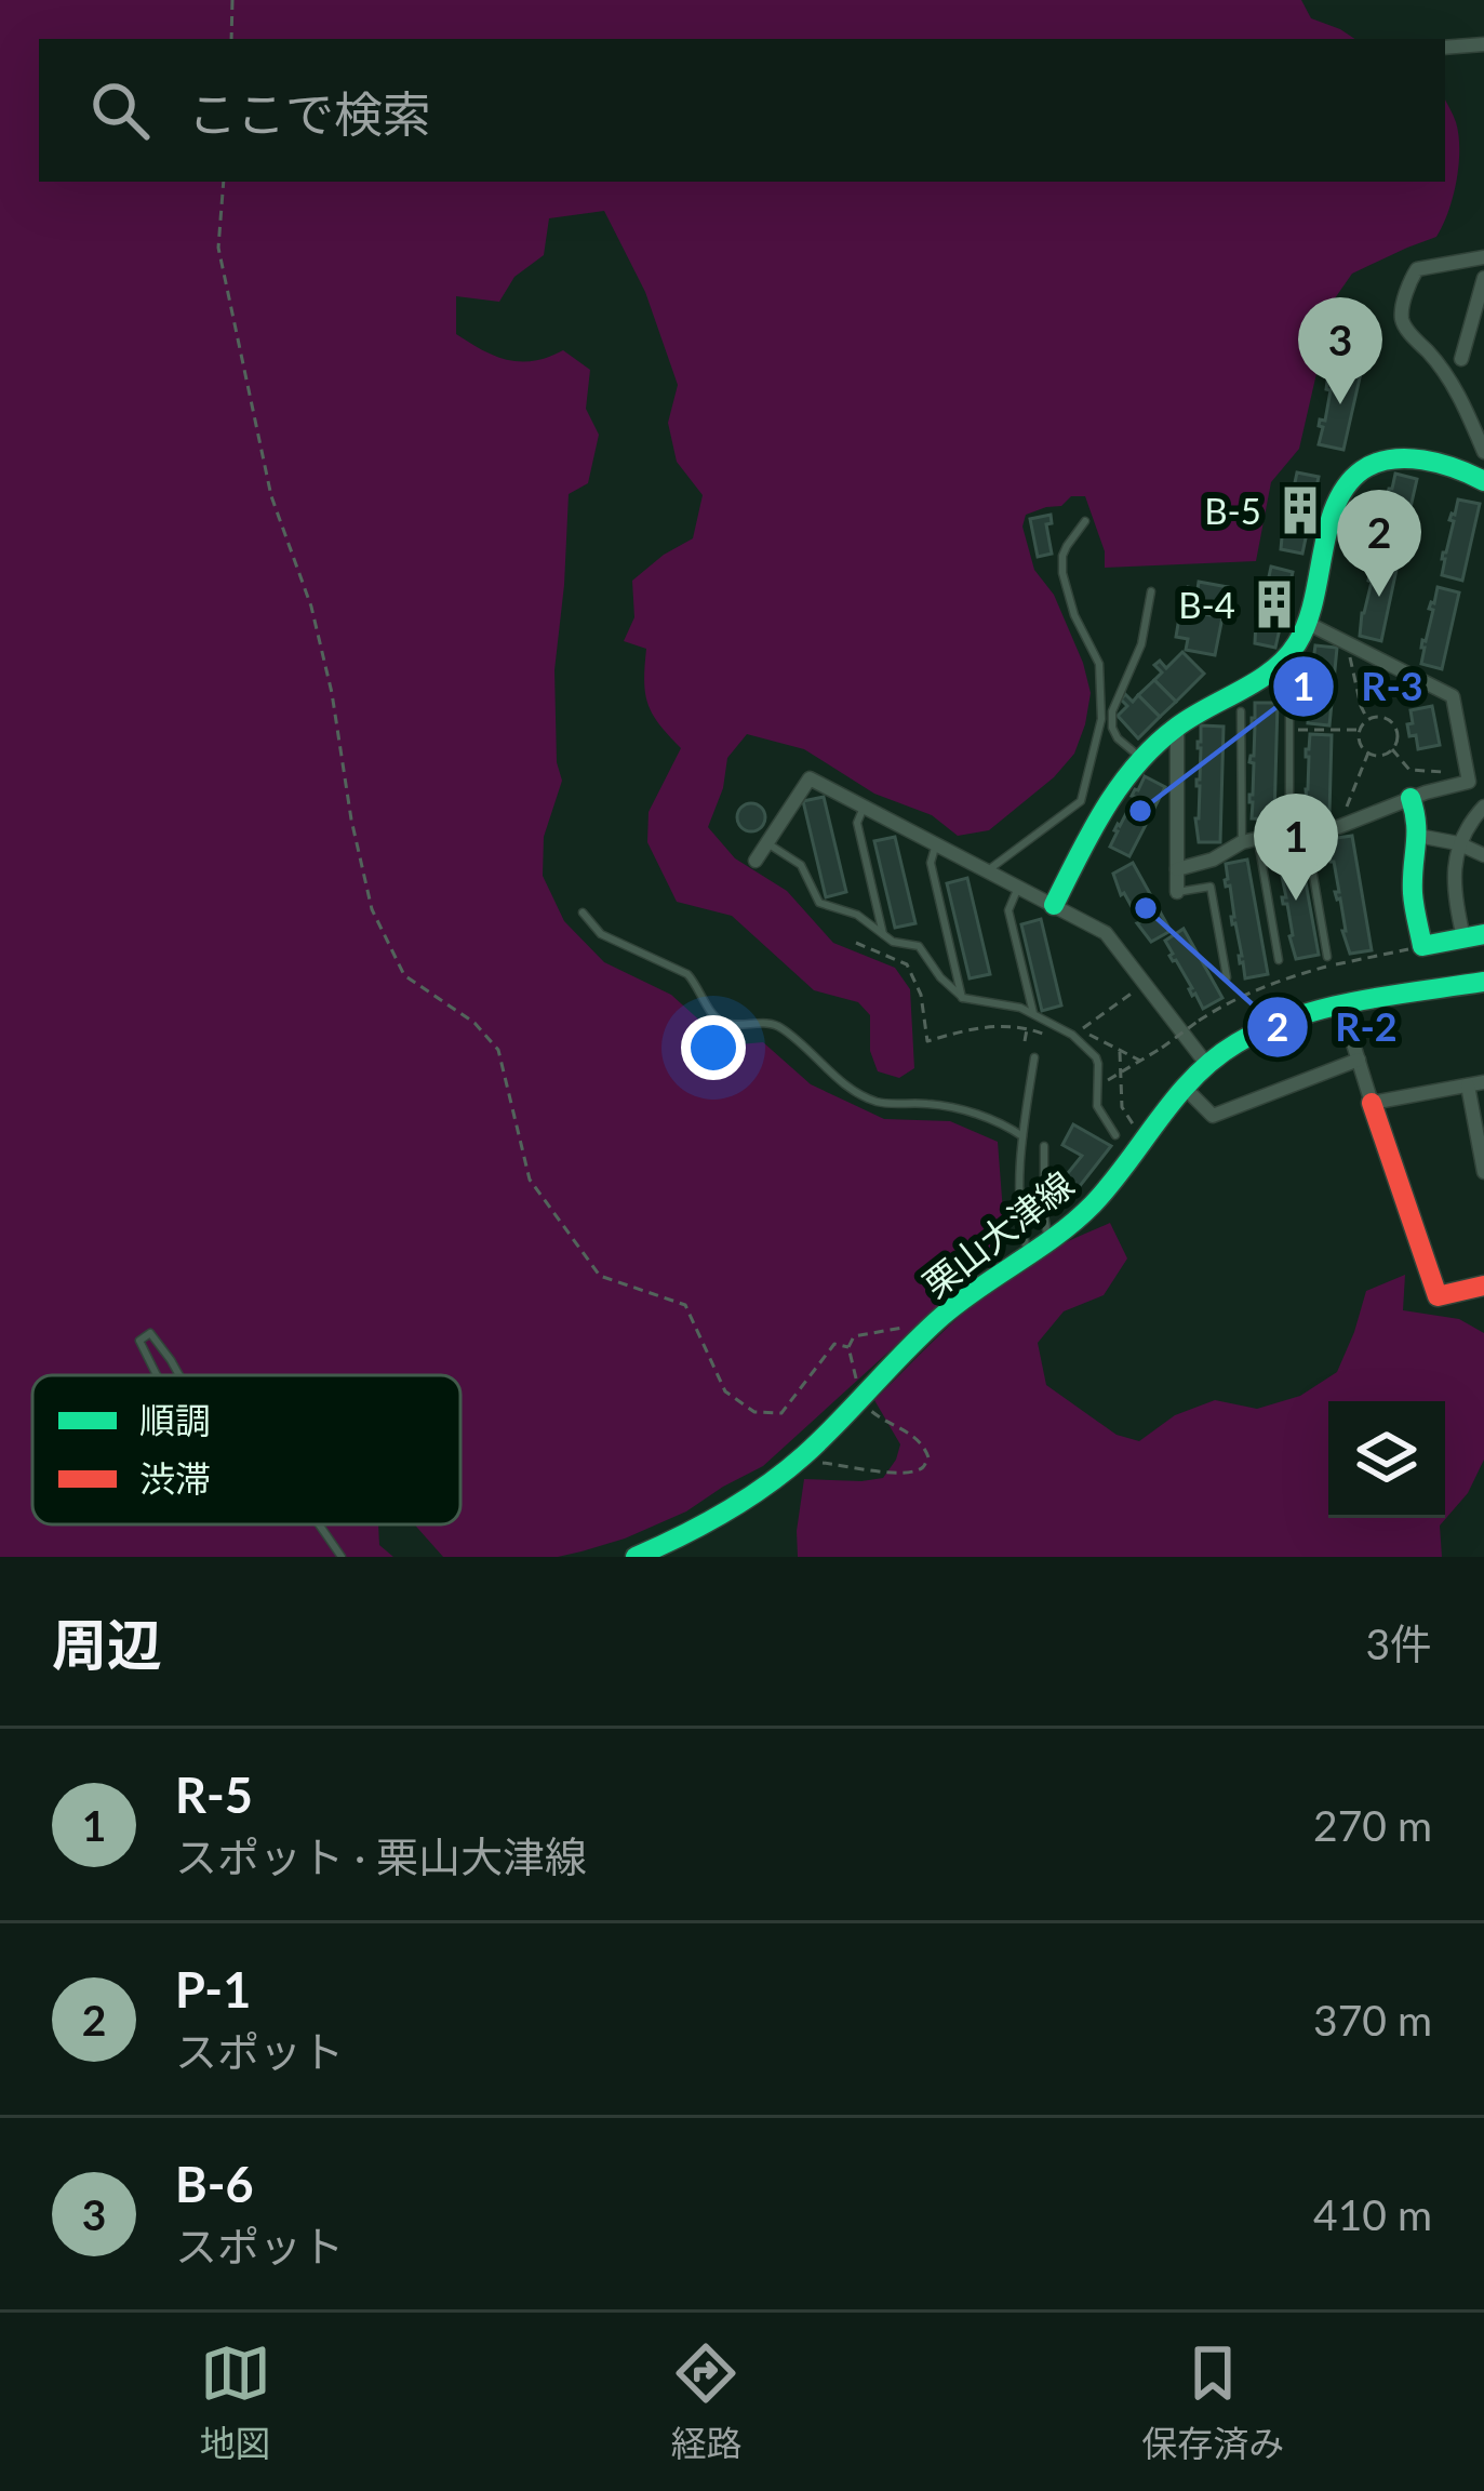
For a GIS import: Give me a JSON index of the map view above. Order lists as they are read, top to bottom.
{
  "streets": {
    "street": ["栗山大津線"]
  },
  "places": {
    "building": ["B-5", "B-4"],
    "other": ["R-3", "R-2"]
  },
  "legend": ["順調", "渋滞"],
  "page": {
    "search": "ここで検索",
    "pins": ["3", "2", "1"],
    "heading": ["周辺", "3件"],
    "list": [
      {
        "mark": "1",
        "name": "R-5",
        "note": "スポット · 栗山大津線",
        "value": "270 m"
      },
      {
        "mark": "2",
        "name": "P-1",
        "note": "スポット",
        "value": "370 m"
      },
      {
        "mark": "3",
        "name": "B-6",
        "note": "スポット",
        "value": "410 m"
      }
    ],
    "nav": ["地図", "経路", "保存済み"]
  }
}
